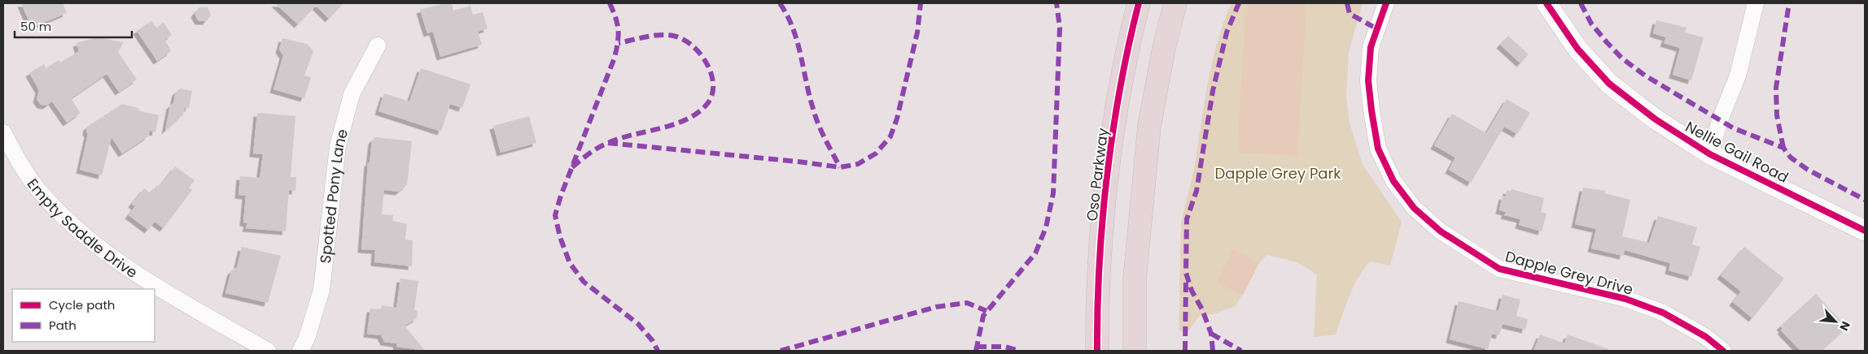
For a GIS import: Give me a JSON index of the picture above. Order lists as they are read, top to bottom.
{
  "streets": {
    "main road": ["Oso Parkway"],
    "street": [
      "Nellie Gail Road",
      "Spotted Pony Lane",
      "Empty Saddle Drive",
      "Dapple Grey Drive"
    ]
  },
  "parks": ["Dapple Grey Park"],
  "legend": ["Cycle path", "Path"],
  "scale_bar": "50 m",
  "north": "bottom right"
}
